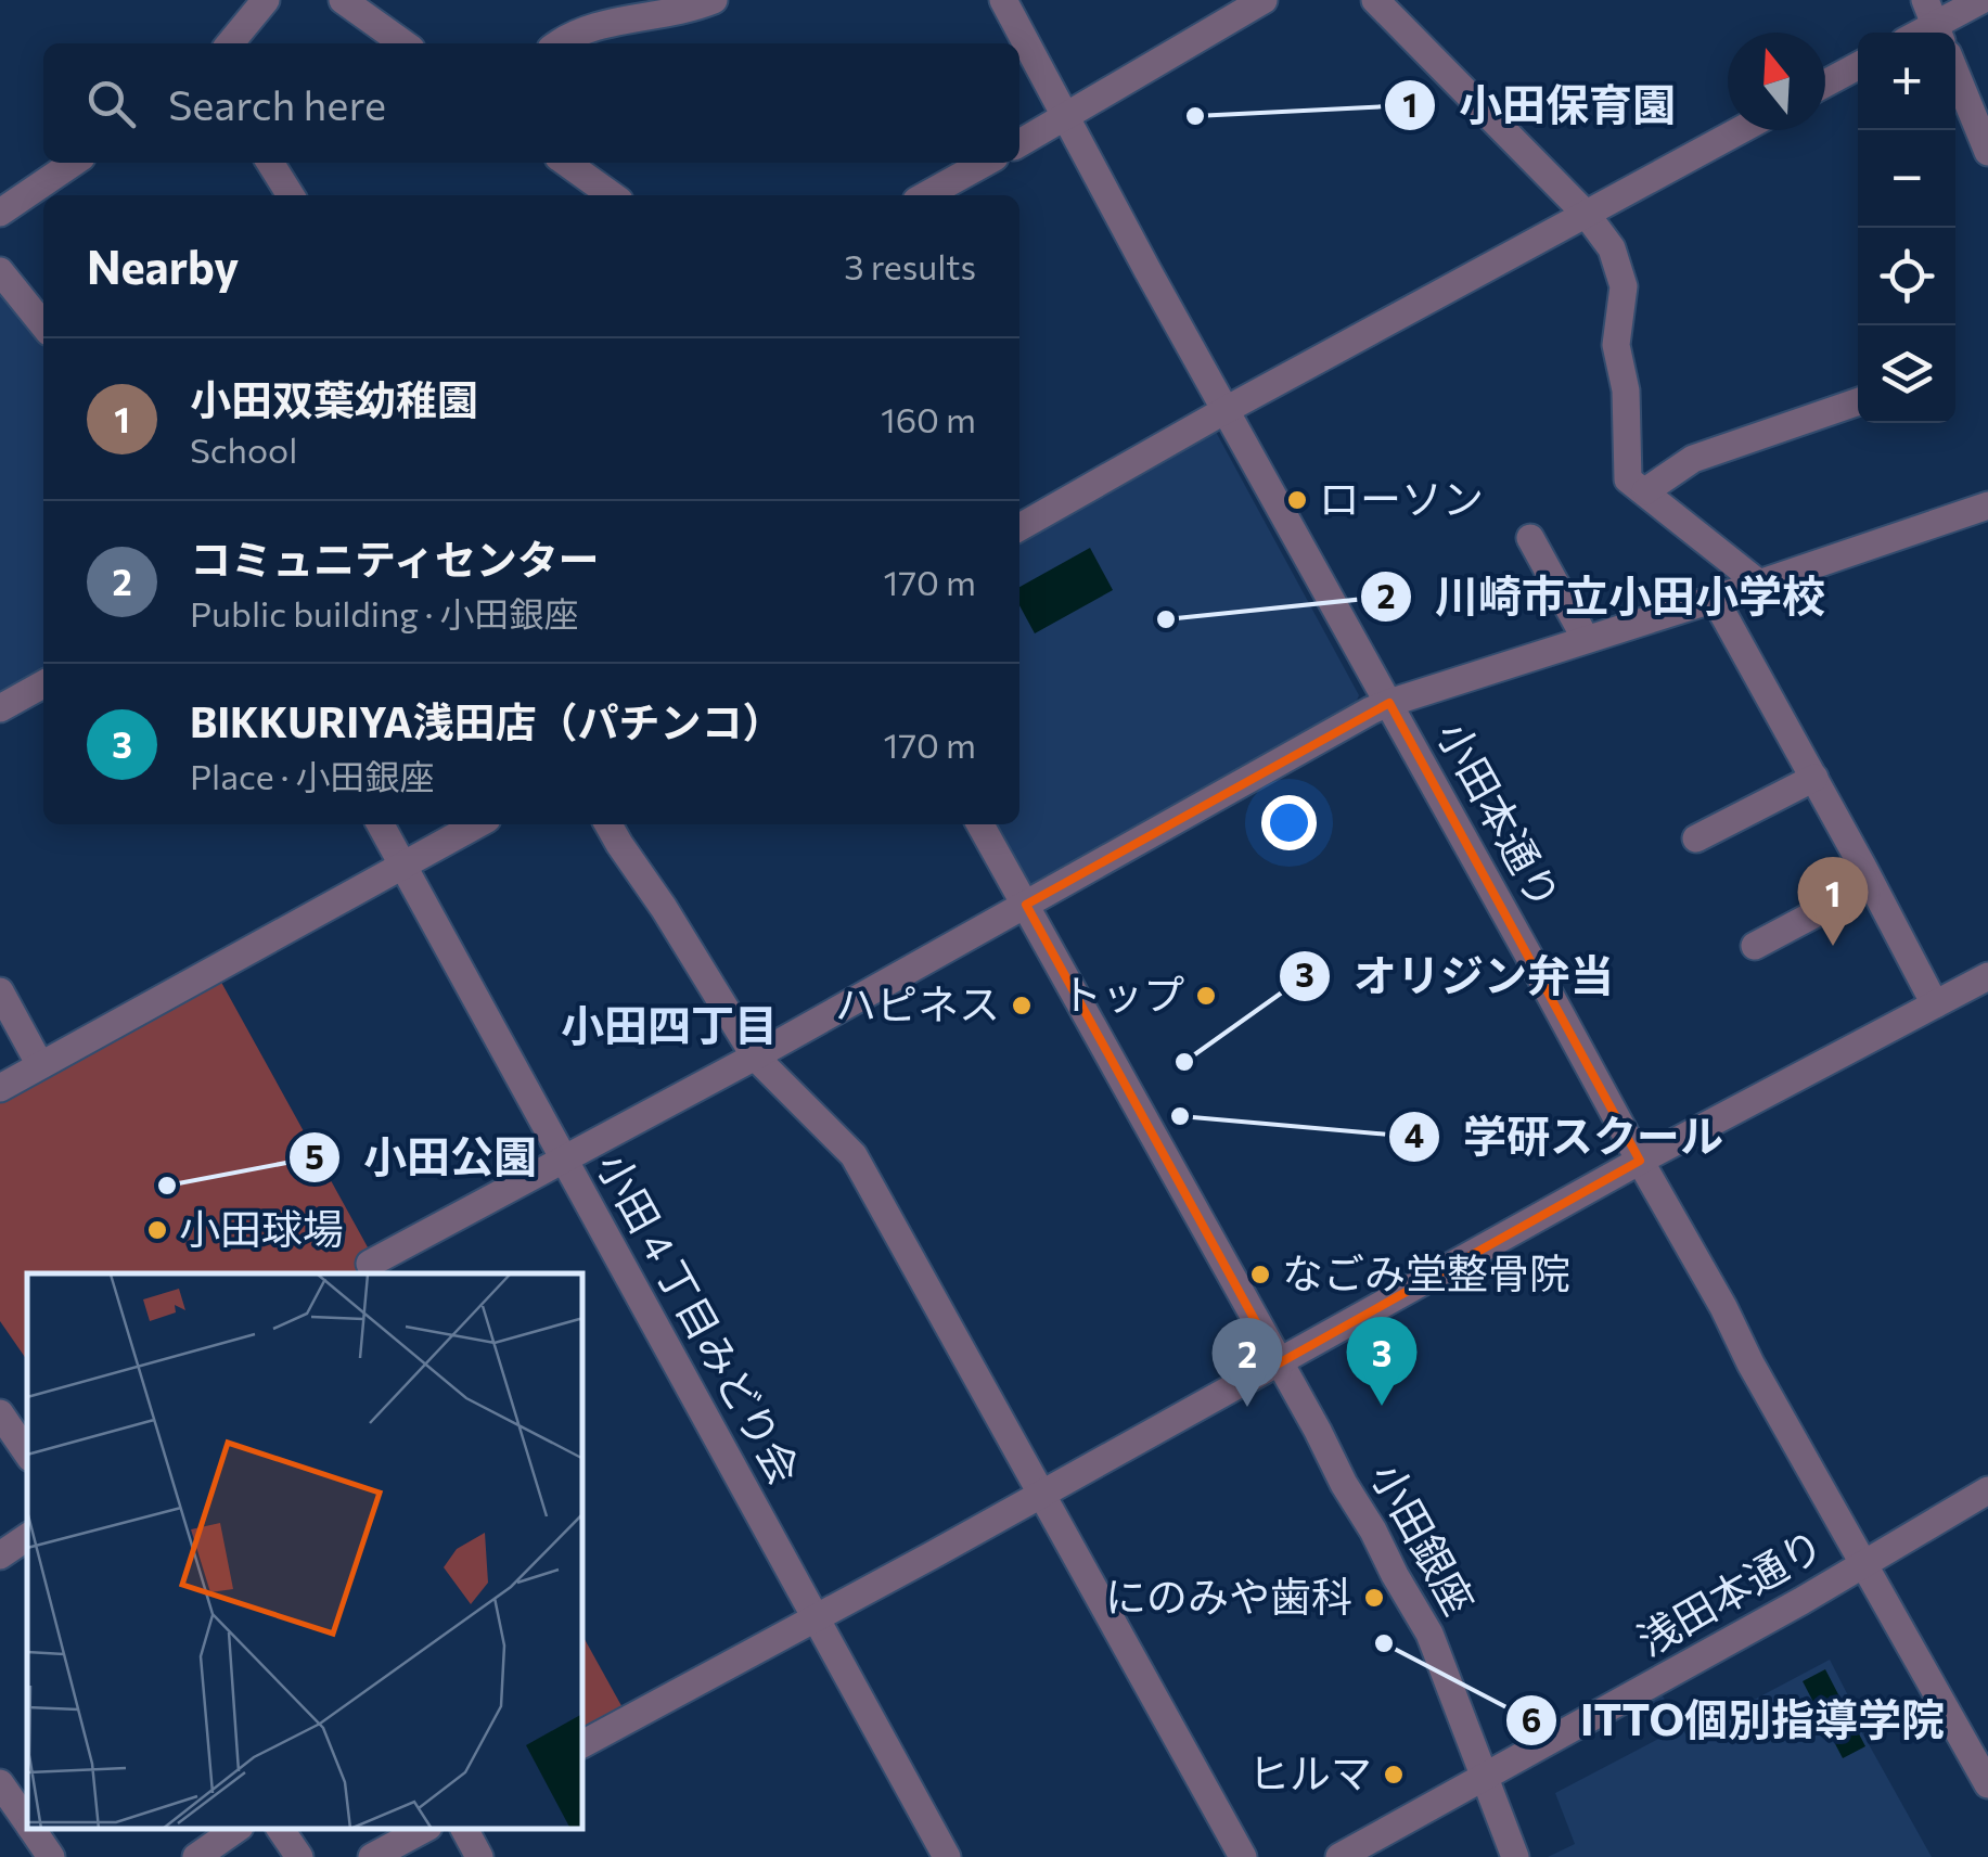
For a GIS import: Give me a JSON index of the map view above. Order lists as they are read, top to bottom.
{
  "streets": {
    "street": [
      "小田本通り",
      "小田 4 丁目みどり会",
      "小田銀座",
      "浅田本通り"
    ]
  },
  "crossings": [
    ["小田本通り", "浅田本通り"],
    ["小田銀座", "浅田本通り"]
  ],
  "districts": ["小田四丁目"],
  "places": [
    "小田保育園",
    "ローソン",
    "川崎市立小田小学校",
    "トップ",
    "ハピネス",
    "オリジン弁当",
    "学研スクール",
    "小田公園",
    "小田球場",
    "なごみ堂整骨院",
    "にのみや歯科",
    "ITTO個別指導学院",
    "ヒルマ"
  ],
  "north": "top",
  "page": {
    "map_buttons": ["+", "−"],
    "search": "Search here",
    "heading": ["Nearby", "3 results"],
    "list": [
      {
        "mark": "1",
        "name": "小田双葉幼稚園",
        "note": "School",
        "value": "160 m"
      },
      {
        "mark": "2",
        "name": "コミュニティセンター",
        "note": "Public building · 小田銀座",
        "value": "170 m"
      },
      {
        "mark": "3",
        "name": "BIKKURIYA浅田店（パチンコ）",
        "note": "Place · 小田銀座",
        "value": "170 m"
      }
    ],
    "pins": ["1", "3", "2"]
  }
}
